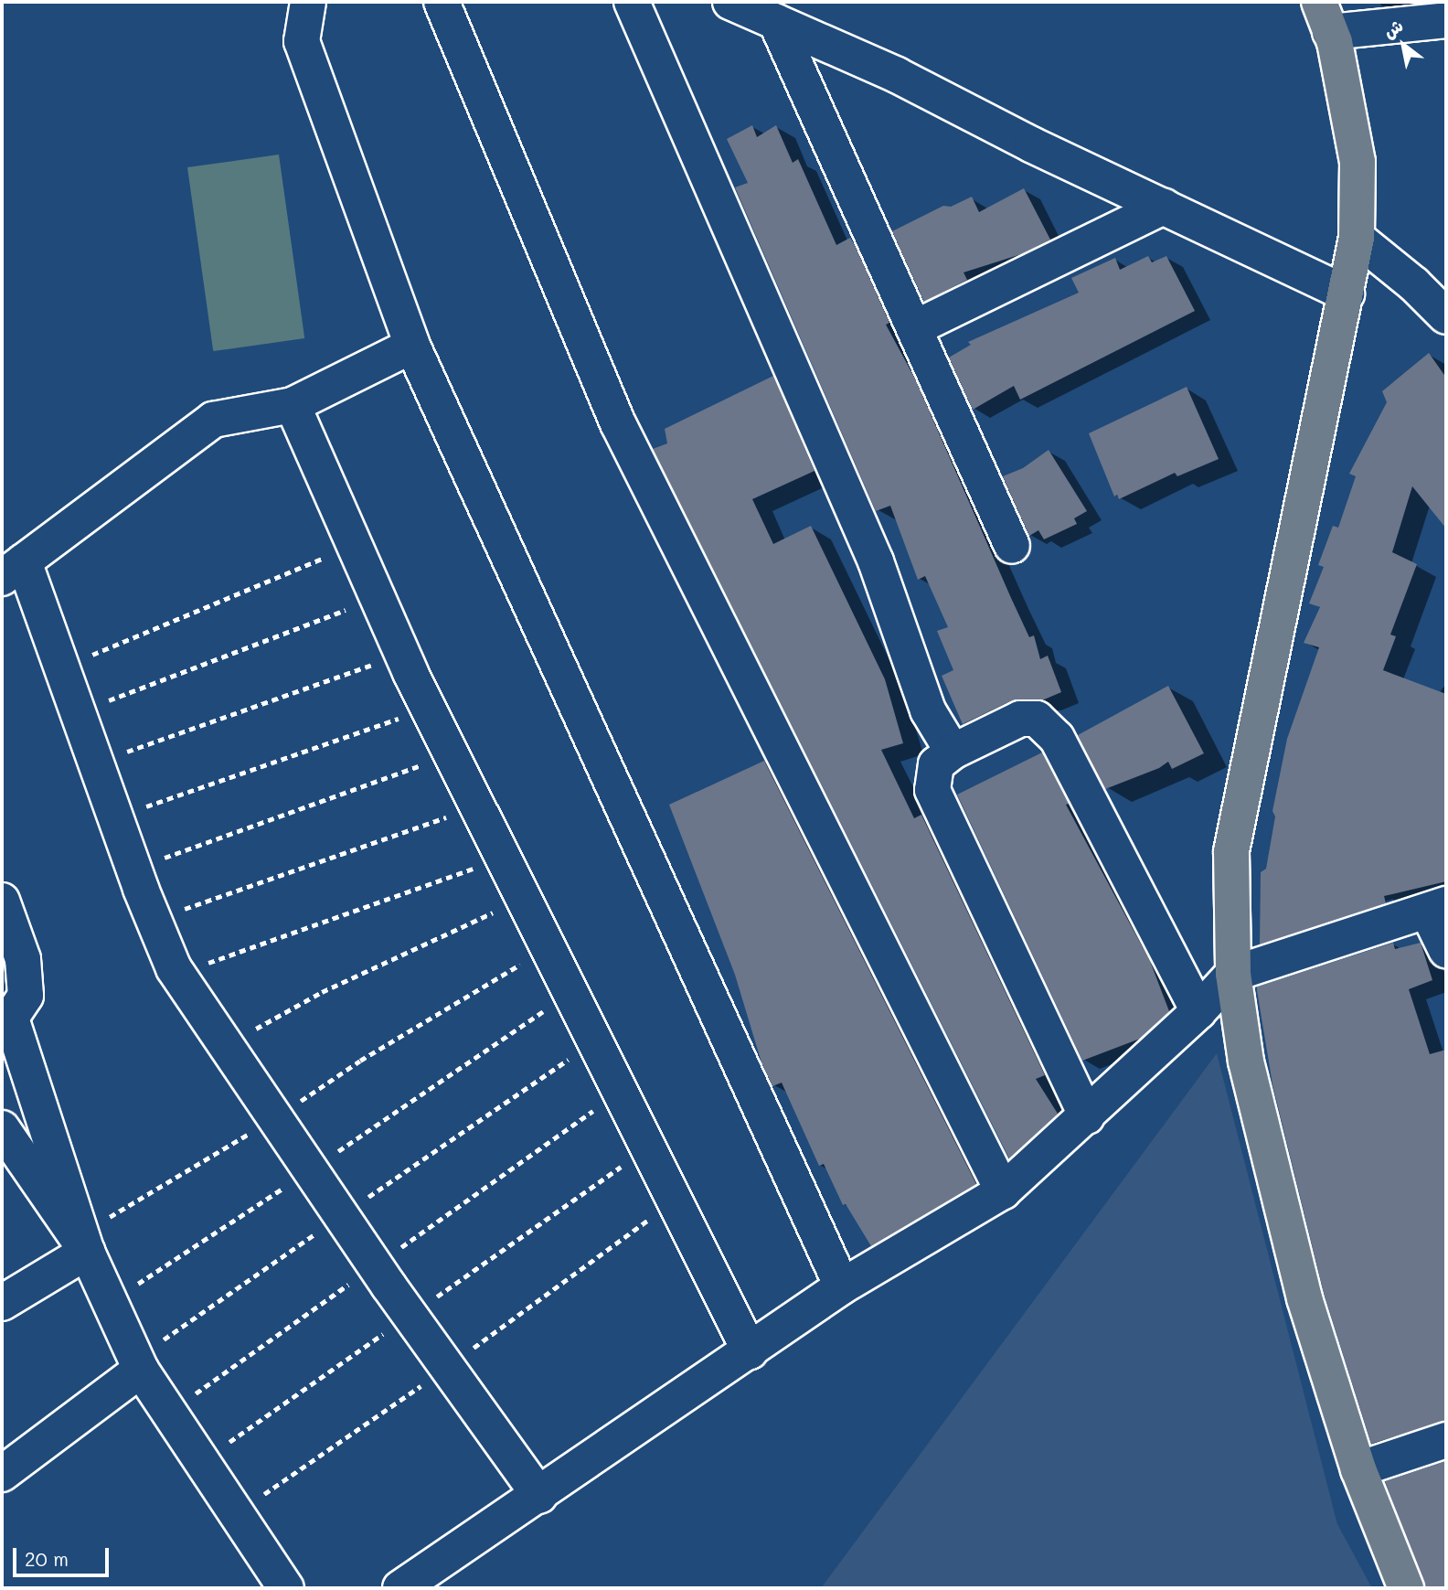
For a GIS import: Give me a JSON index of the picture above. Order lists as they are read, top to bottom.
{
  "scale_bar": "20 m",
  "north": "top left"
}
